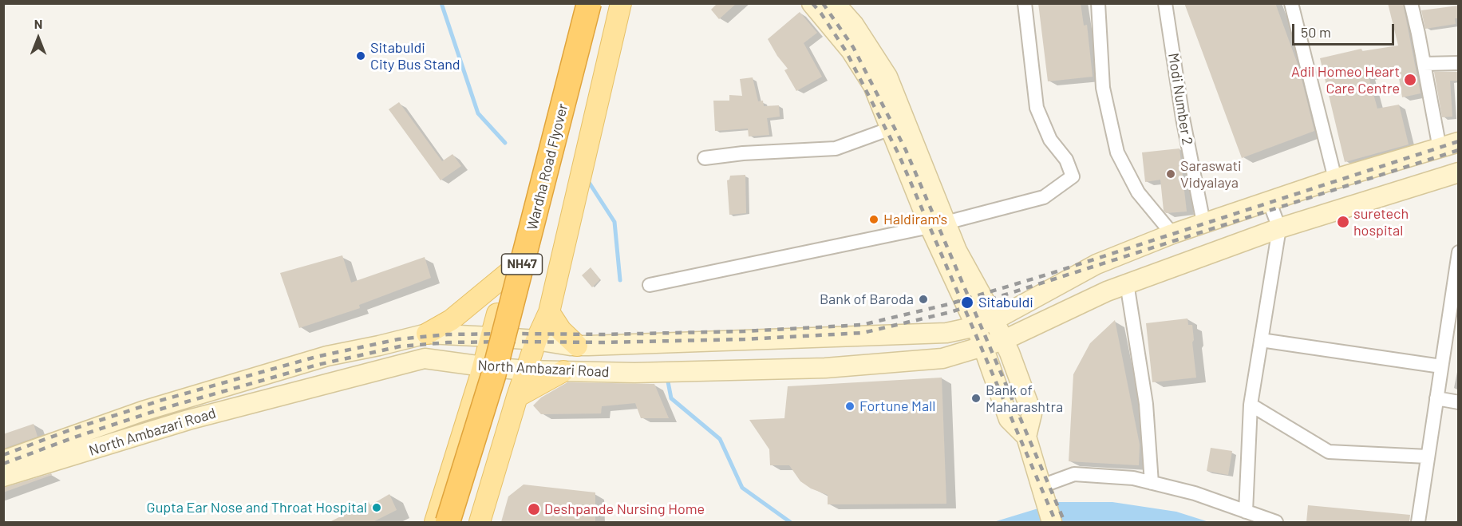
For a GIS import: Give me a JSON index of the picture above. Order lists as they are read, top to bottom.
{
  "streets": {
    "highway": ["Wardha Road Flyover", "NH47"],
    "main road": ["North Ambazari Road"],
    "street": ["Modi Number 2"]
  },
  "crossings": [
    ["Modi Number 2", "North Ambazari Road"]
  ],
  "places": [
    "Sitabuldi City Bus Stand",
    "Adil Homeo Heart Care Centre",
    "Saraswati Vidyalaya",
    "Haldiram's",
    "suretech hospital",
    "Bank of Baroda",
    "Sitabuldi",
    "Bank of Maharashtra",
    "Fortune Mall",
    "Gupta Ear Nose and Throat Hospital",
    "Deshpande Nursing Home"
  ],
  "scale_bar": "50 m",
  "north": "top"
}
